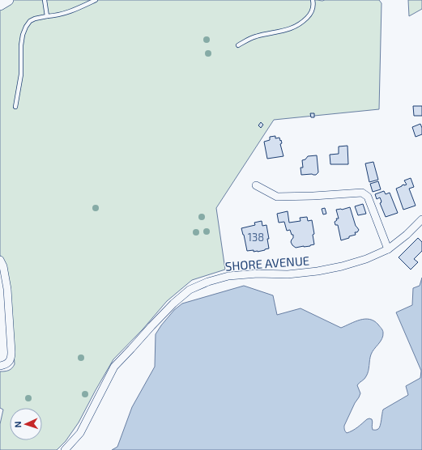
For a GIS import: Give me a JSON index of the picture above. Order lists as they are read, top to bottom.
{
  "streets": {
    "street": ["SHORE AVENUE"]
  },
  "house_numbers": ["138"],
  "north": "left"
}
